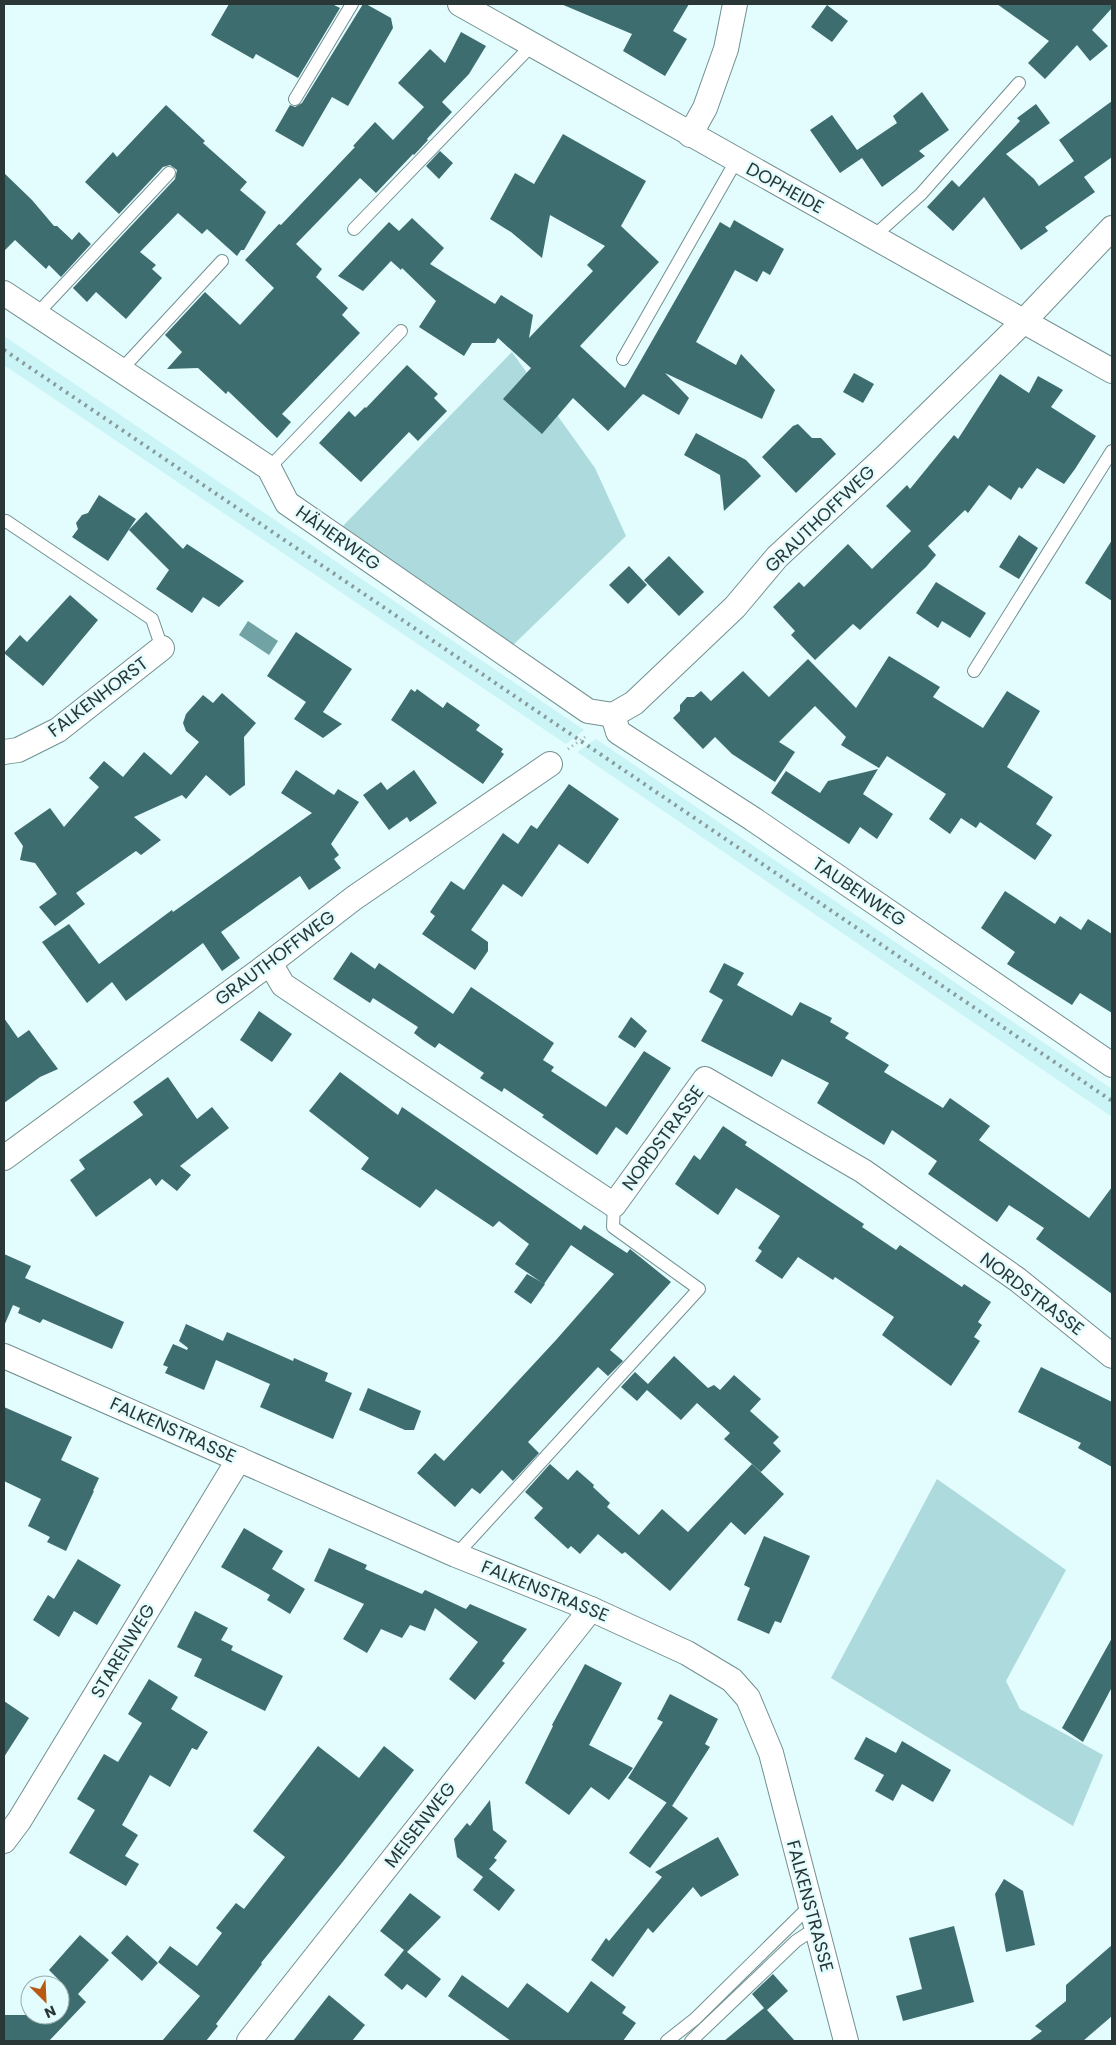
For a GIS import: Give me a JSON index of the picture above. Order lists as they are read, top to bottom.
{
  "streets": {
    "street": [
      "DOPHEIDE",
      "GRAUTHOFFWEG",
      "HÄHERWEG",
      "FALKENHORST",
      "TAUBENWEG",
      "NORDSTRASSE",
      "FALKENSTRASSE",
      "STARENWEG",
      "MEISENWEG"
    ]
  },
  "crossings": [
    ["DOPHEIDE", "GRAUTHOFFWEG"],
    ["GRAUTHOFFWEG", "HÄHERWEG"],
    ["GRAUTHOFFWEG", "TAUBENWEG"],
    ["GRAUTHOFFWEG", "NORDSTRASSE"],
    ["HÄHERWEG", "TAUBENWEG"],
    ["FALKENSTRASSE", "STARENWEG"],
    ["FALKENSTRASSE", "MEISENWEG"]
  ],
  "north": "bottom right"
}
